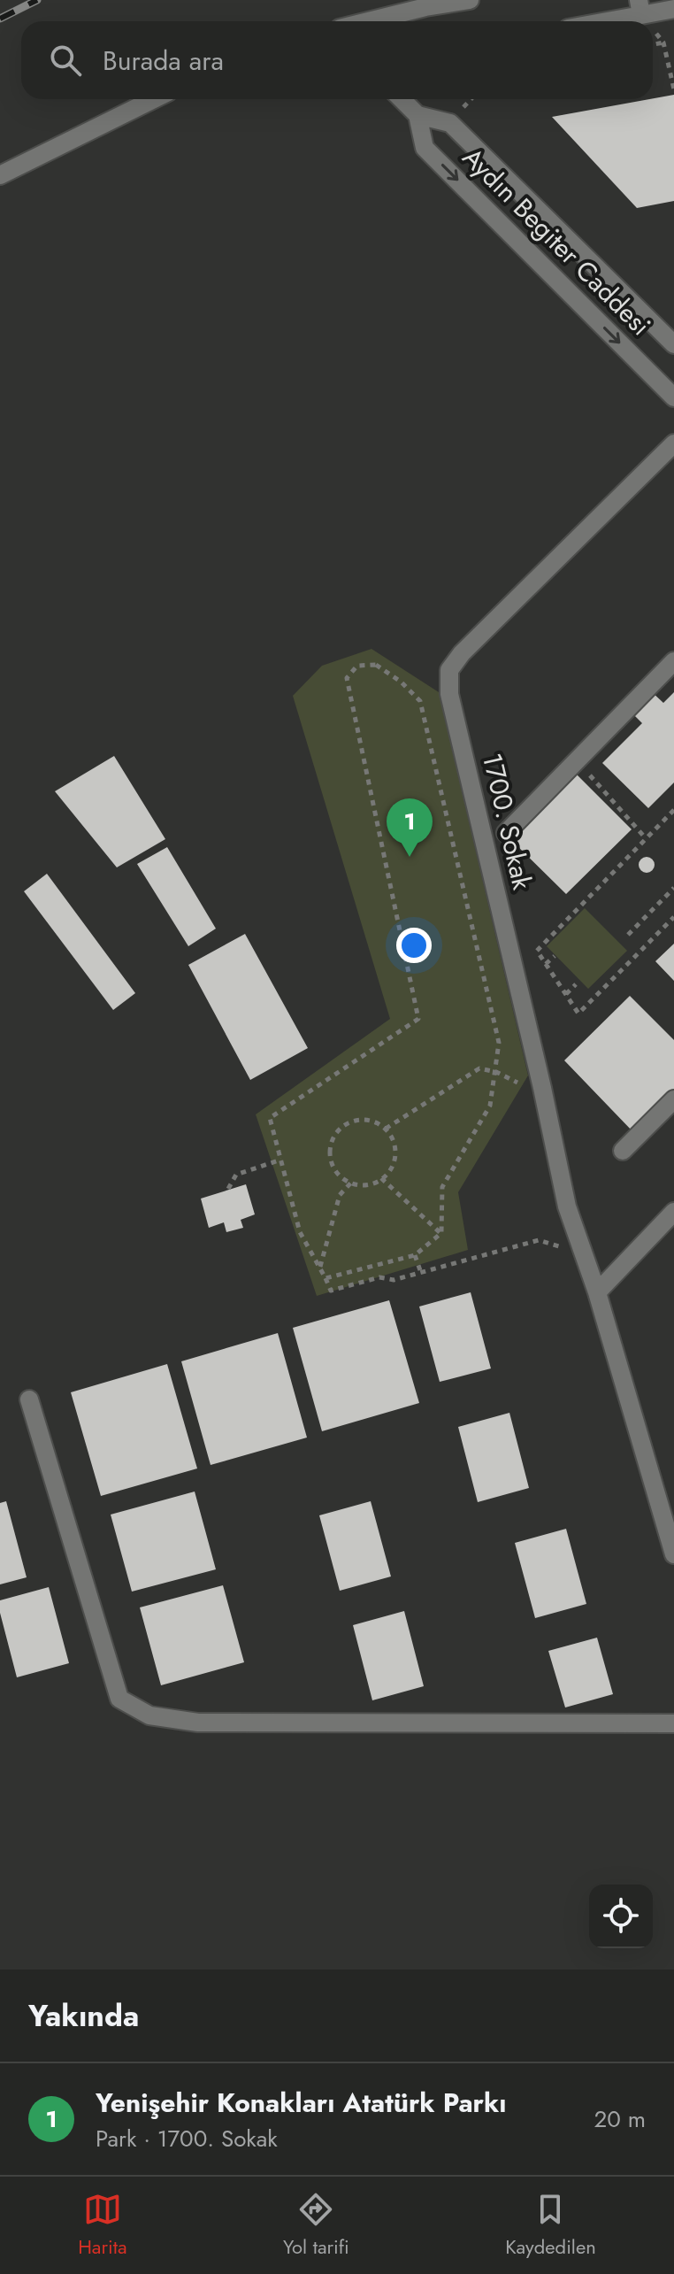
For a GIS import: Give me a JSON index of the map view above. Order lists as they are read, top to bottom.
{
  "streets": {
    "street": ["Aydın Begiter Caddesi", "1700. Sokak"]
  },
  "page": {
    "search": "Burada ara",
    "pins": "1",
    "heading": "Yakında",
    "list": [
      {
        "mark": "1",
        "name": "Yenişehir Konakları Atatürk Parkı",
        "note": "Park · 1700. Sokak",
        "value": "20 m"
      }
    ],
    "nav": ["Harita", "Yol tarifi", "Kaydedilen"]
  }
}
